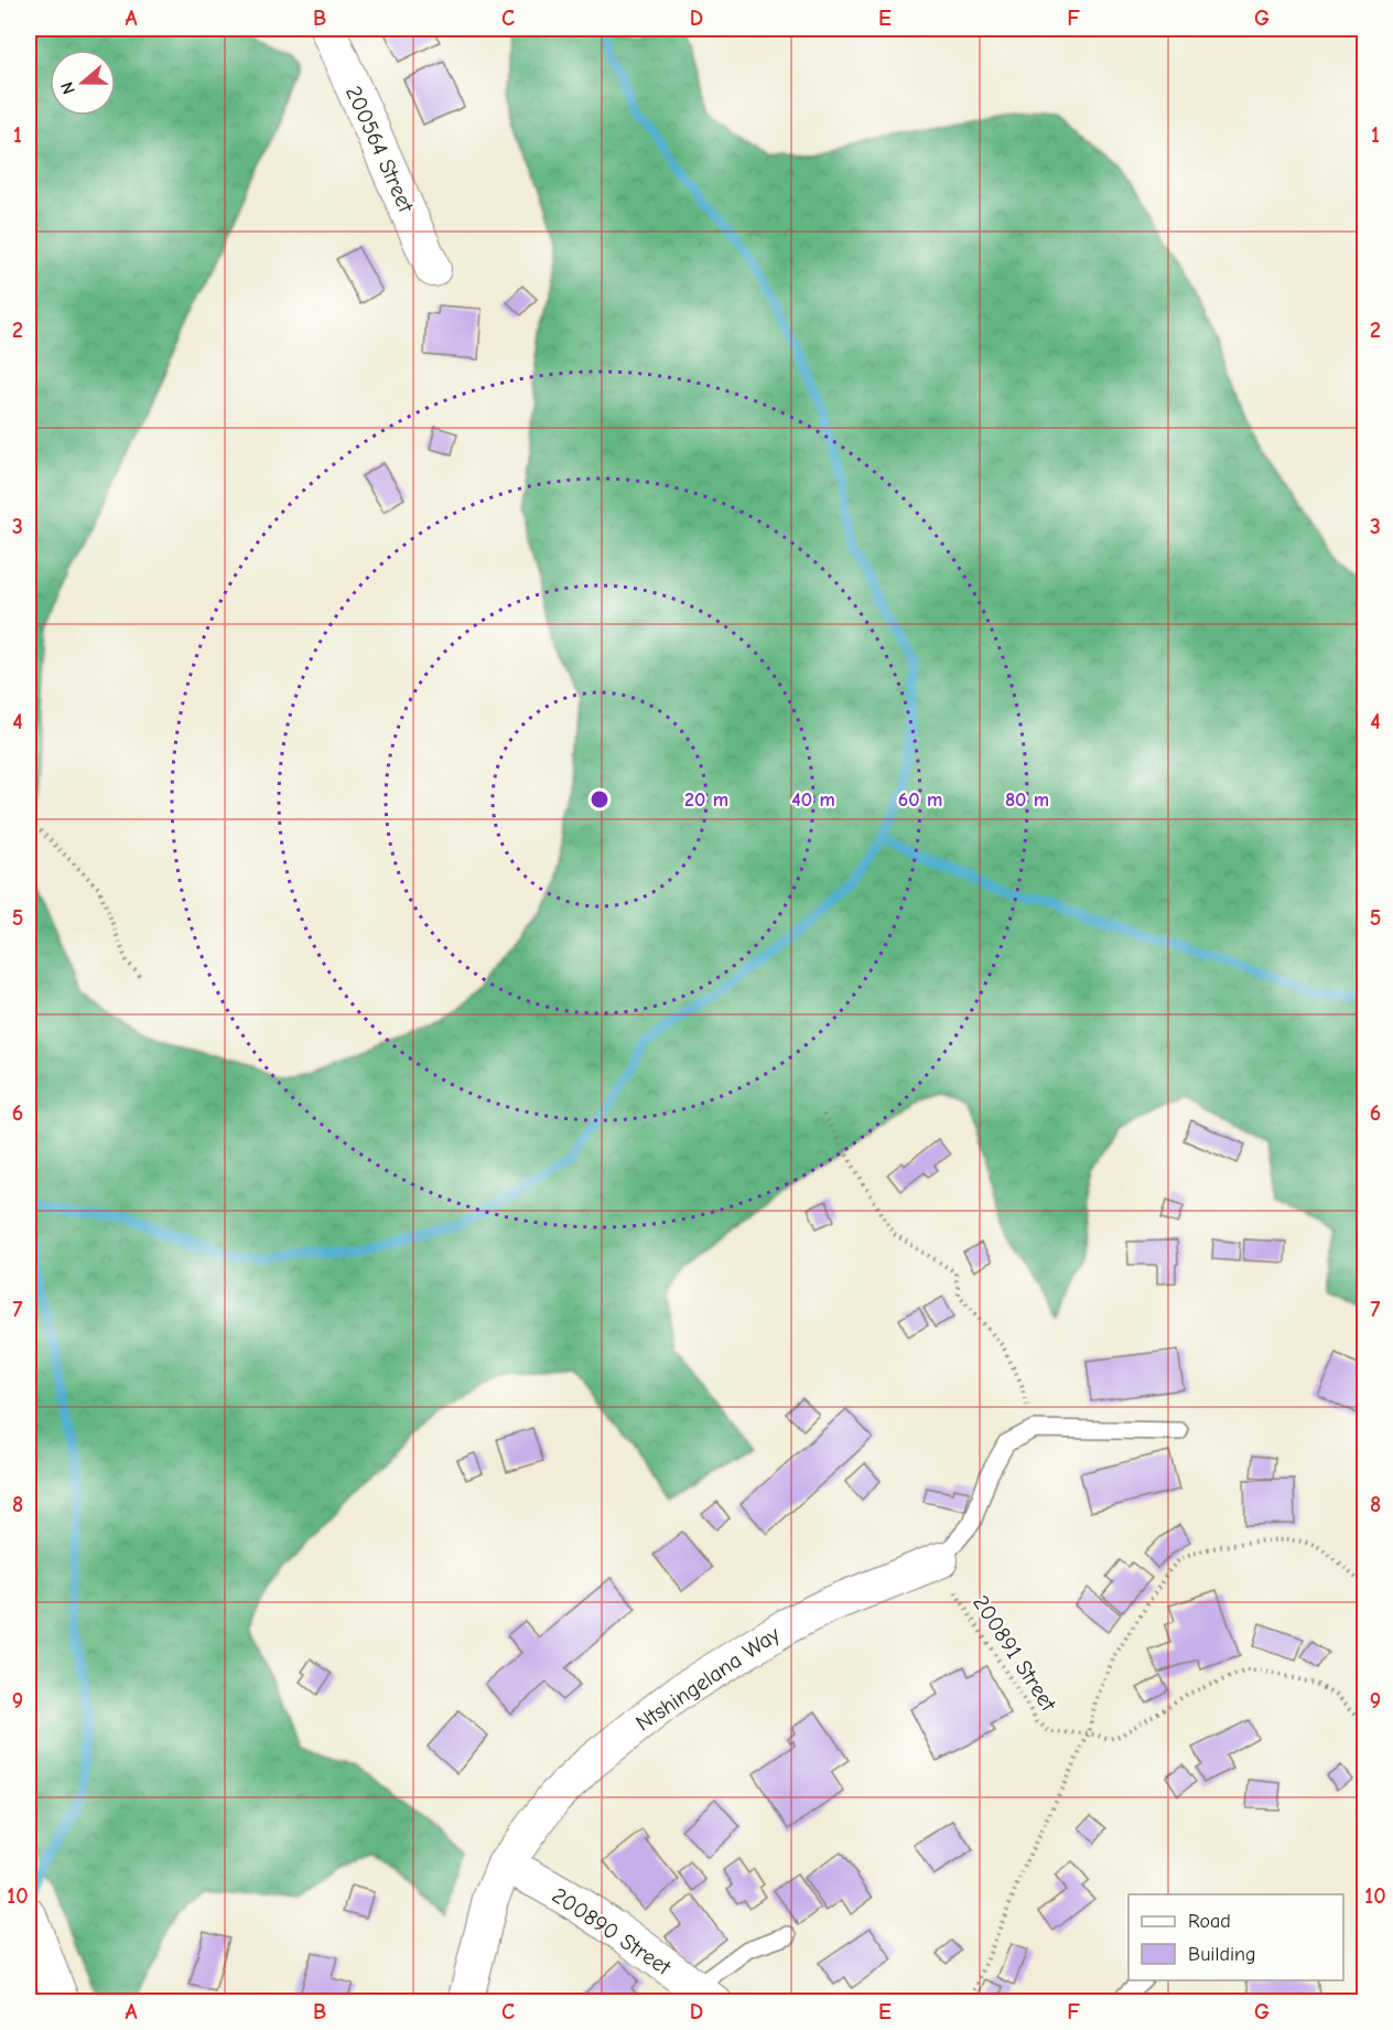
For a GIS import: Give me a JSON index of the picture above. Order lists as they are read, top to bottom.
{
  "streets": {
    "street": ["200564 Street", "Ntshingelana Way", "200890 Street"],
    "path": ["200891 Street"]
  },
  "crossings": [
    ["200891 Street", "Ntshingelana Way"],
    ["Ntshingelana Way", "200890 Street"]
  ],
  "legend": ["Road", "Building"],
  "north": "left",
  "grid": {
    "columns": [
      "A",
      "B",
      "C",
      "D",
      "E",
      "F",
      "G"
    ],
    "rows": [
      "1",
      "2",
      "3",
      "4",
      "5",
      "6",
      "7",
      "8",
      "9",
      "10"
    ]
  },
  "rings": [
    "20 m",
    "40 m",
    "60 m",
    "80 m"
  ]
}
